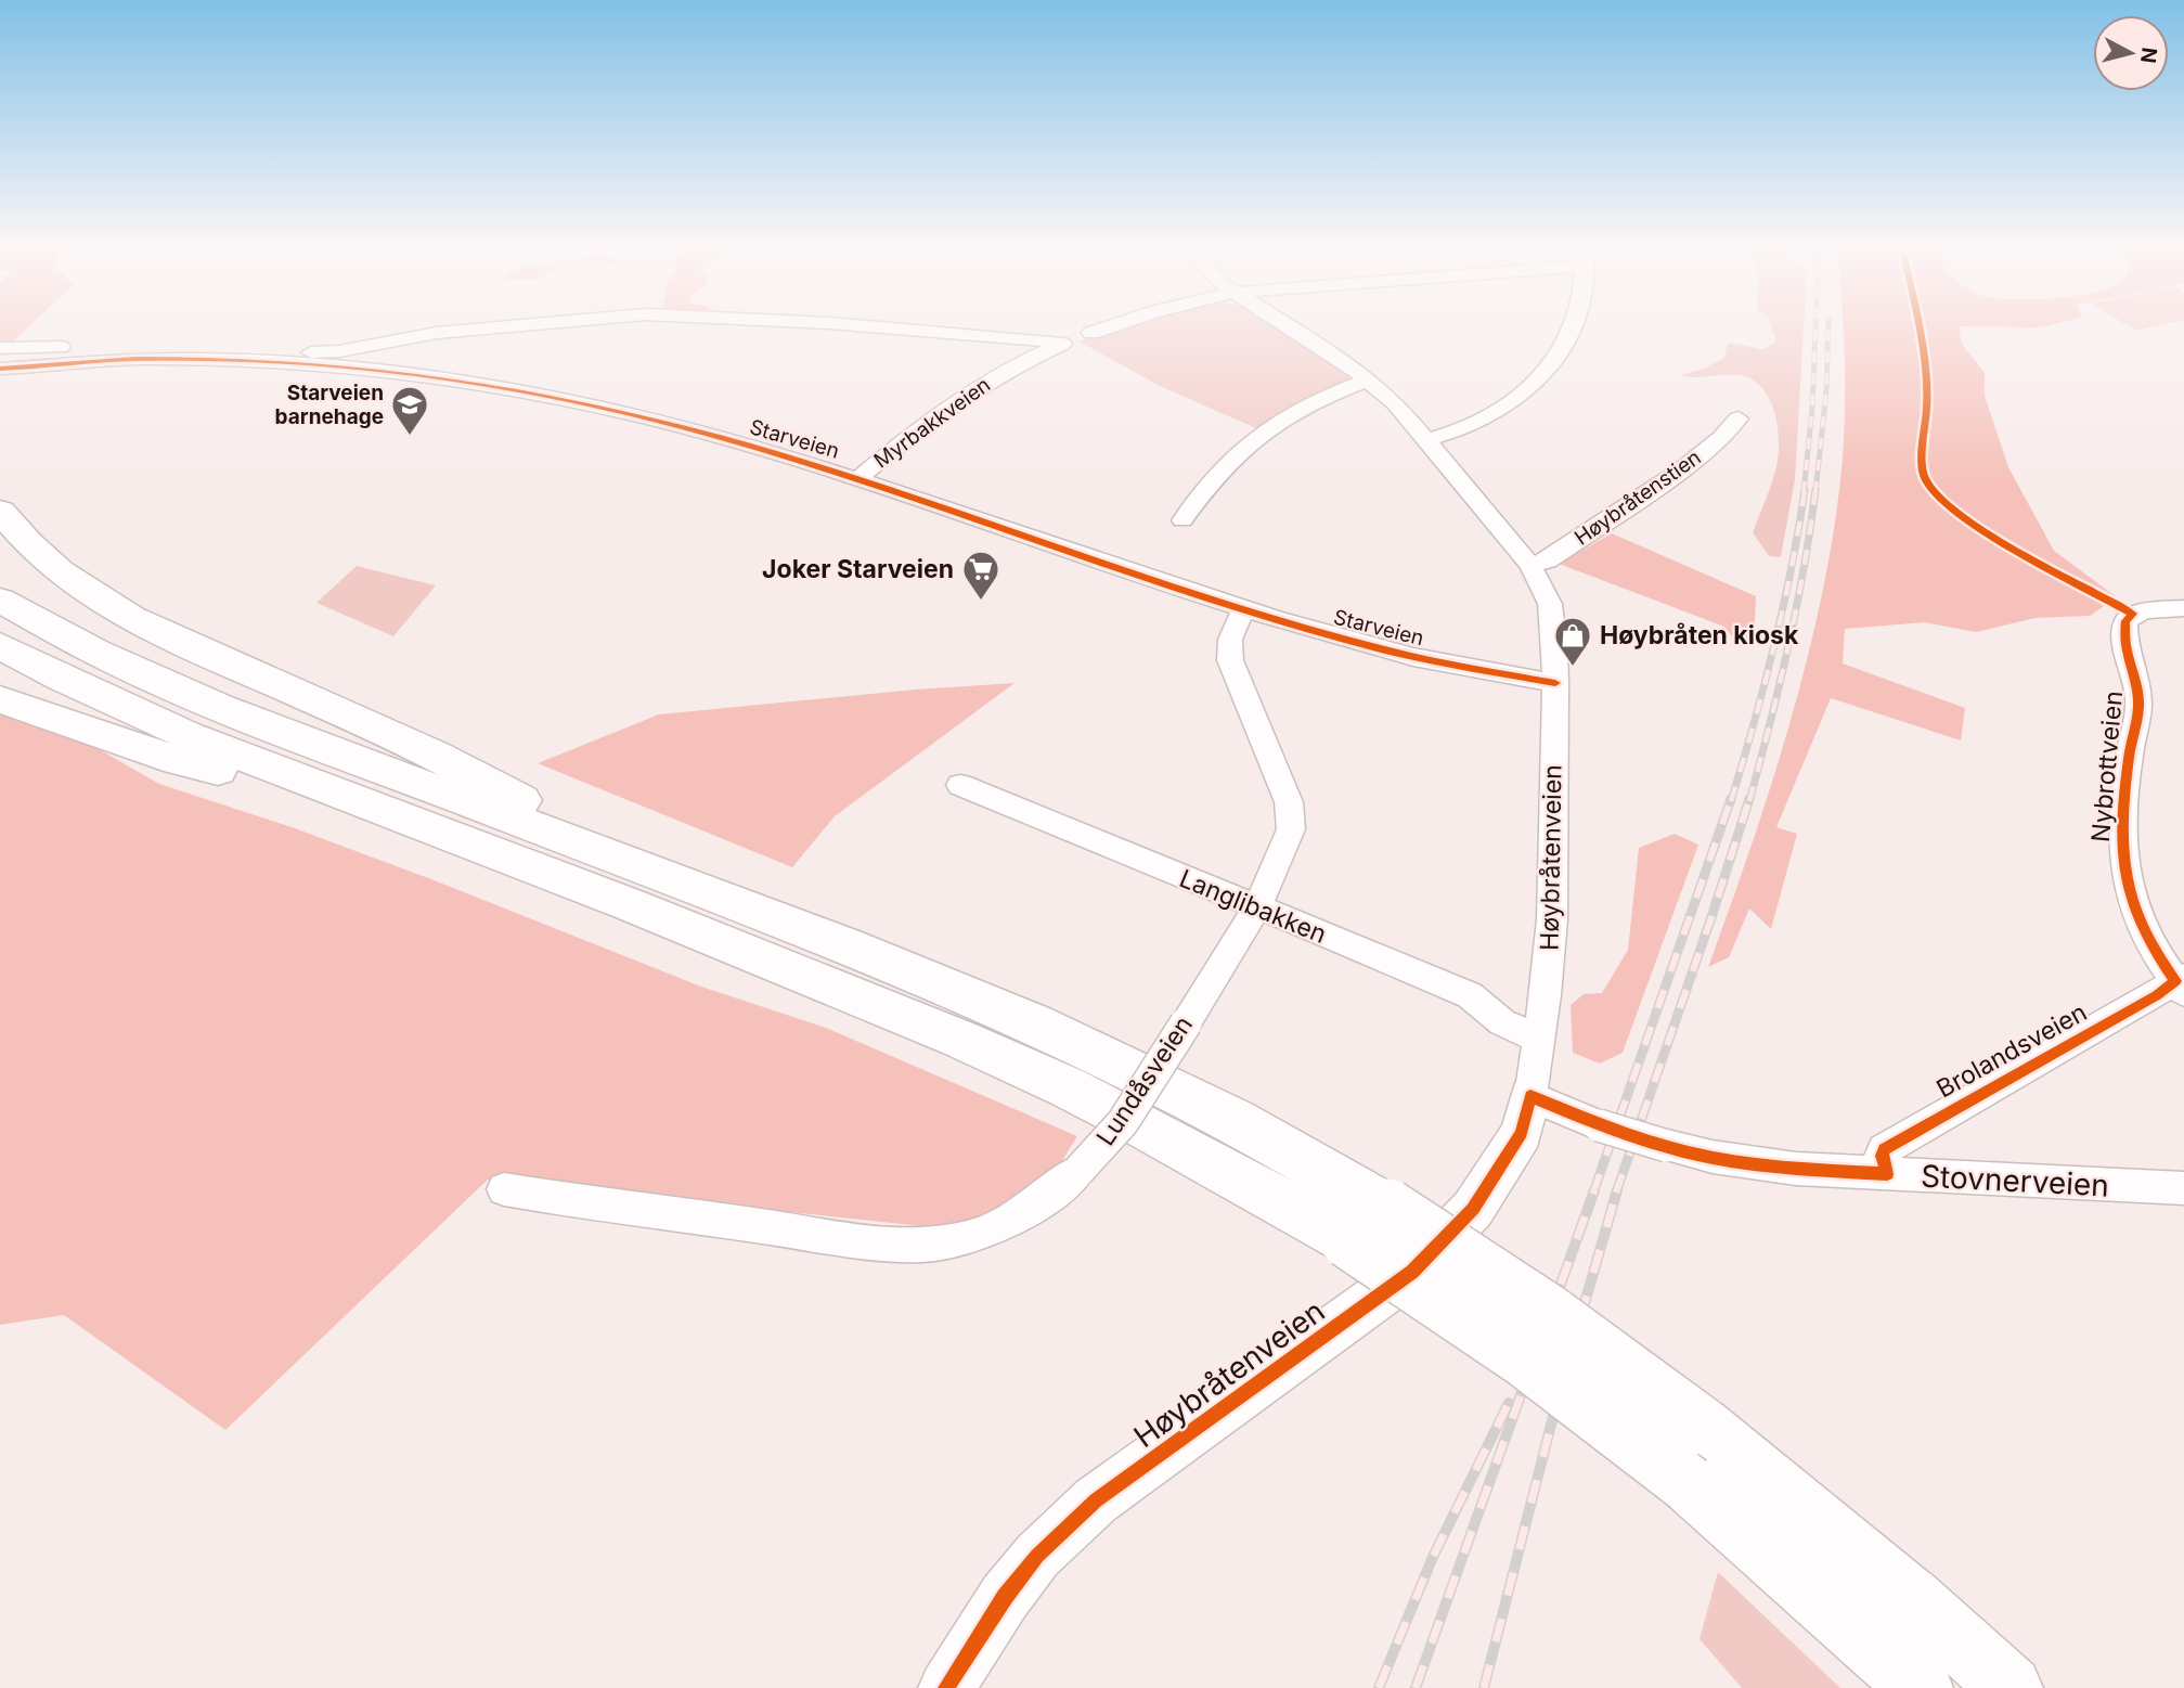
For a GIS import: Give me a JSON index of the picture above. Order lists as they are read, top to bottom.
{
  "streets": {
    "main road": ["Høybråtenveien"],
    "street": [
      "Myrbakkveien",
      "Starveien",
      "Høybråtenstien",
      "Nybrottveien",
      "Langlibakken",
      "Brolandsveien",
      "Lundåsveien",
      "Stovnerveien"
    ]
  },
  "crossings": [
    ["Myrbakkveien", "Starveien"],
    ["Starveien", "Høybråtenveien"],
    ["Starveien", "Lundåsveien"],
    ["Høybråtenstien", "Høybråtenveien"],
    ["Nybrottveien", "Brolandsveien"],
    ["Høybråtenveien", "Langlibakken"],
    ["Langlibakken", "Lundåsveien"],
    ["Brolandsveien", "Stovnerveien"]
  ],
  "places": {
    "school or university": ["Starveien barnehage"],
    "supermarket": ["Joker Starveien"],
    "shop": ["Høybråten kiosk"]
  },
  "north": "right"
}
